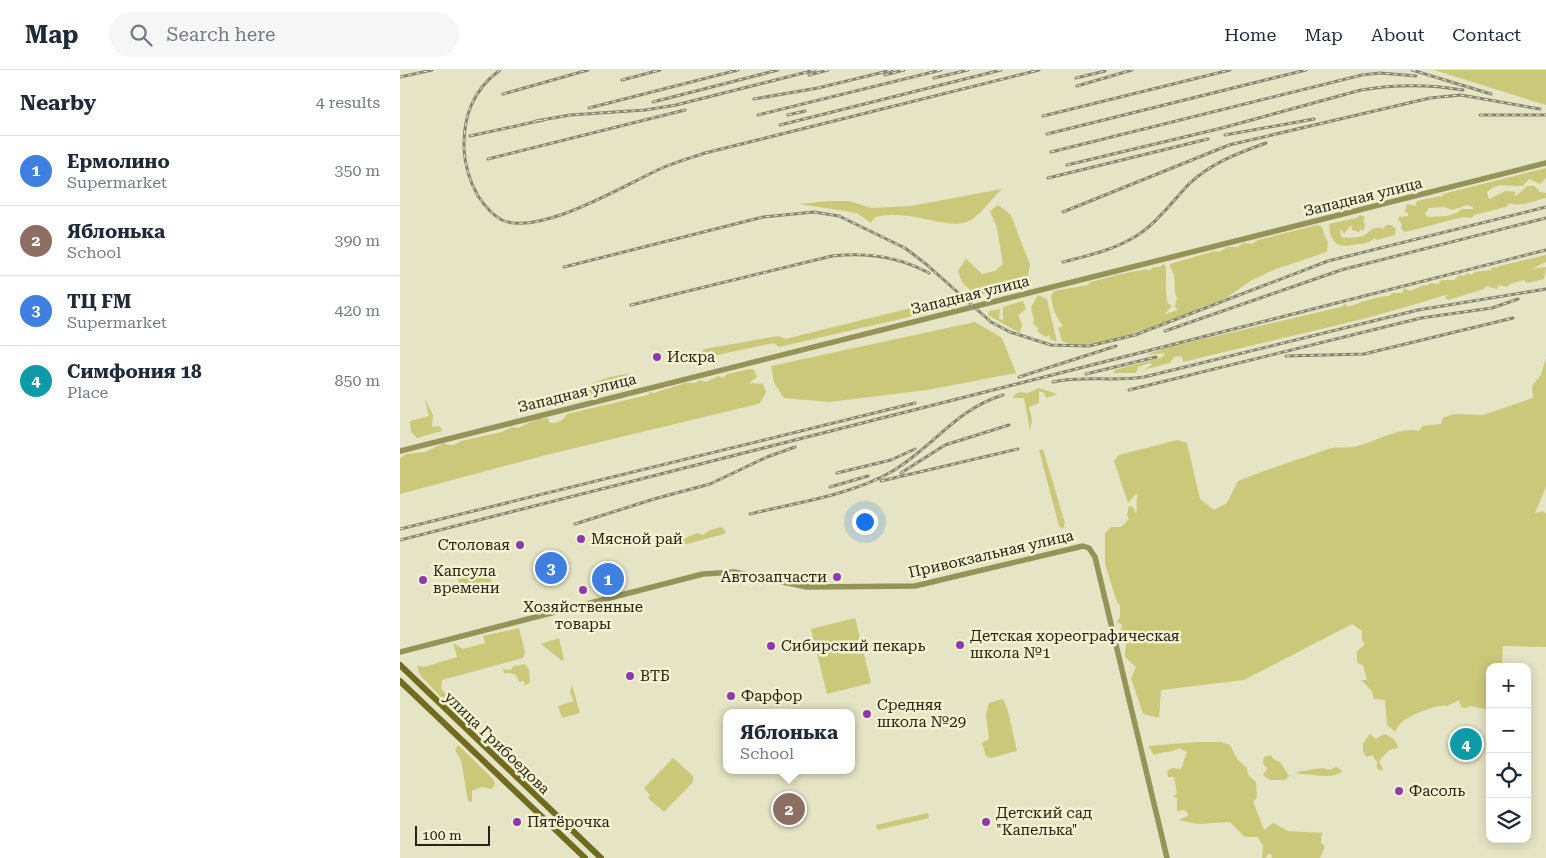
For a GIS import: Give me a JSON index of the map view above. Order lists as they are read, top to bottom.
{
  "streets": {
    "main road": ["улица Грибоедова"],
    "street": ["Западная улица", "Привокзальная улица"]
  },
  "places": [
    "Искра",
    "Мясной рай",
    "Столовая",
    "Автозапчасти",
    "Капсула времени",
    "Хозяйственные товары",
    "Детская хореографическая школа №1",
    "Сибирский пекарь",
    "ВТБ",
    "Фарфор",
    "Средняя школа №29",
    "Фасоль",
    "Пятёрочка",
    "Детский сад \"Капелька\""
  ],
  "scale_bar": "100 m",
  "page": {
    "header": "Map",
    "search": "Search here",
    "nav": [
      "Home",
      "Map",
      "About",
      "Contact"
    ],
    "heading": ["Nearby", "4 results"],
    "list": [
      {
        "mark": "1",
        "name": "Ермолино",
        "note": "Supermarket",
        "value": "350 m"
      },
      {
        "mark": "2",
        "name": "Яблонька",
        "note": "School",
        "value": "390 m"
      },
      {
        "mark": "3",
        "name": "ТЦ FM",
        "note": "Supermarket",
        "value": "420 m"
      },
      {
        "mark": "4",
        "name": "Симфония 18",
        "note": "Place",
        "value": "850 m"
      }
    ],
    "pins": [
      "3",
      "1",
      "4",
      "2"
    ],
    "map_buttons": ["+", "−"],
    "popup": ["Яблонька", "School"],
    "scale": "100 m"
  }
}
